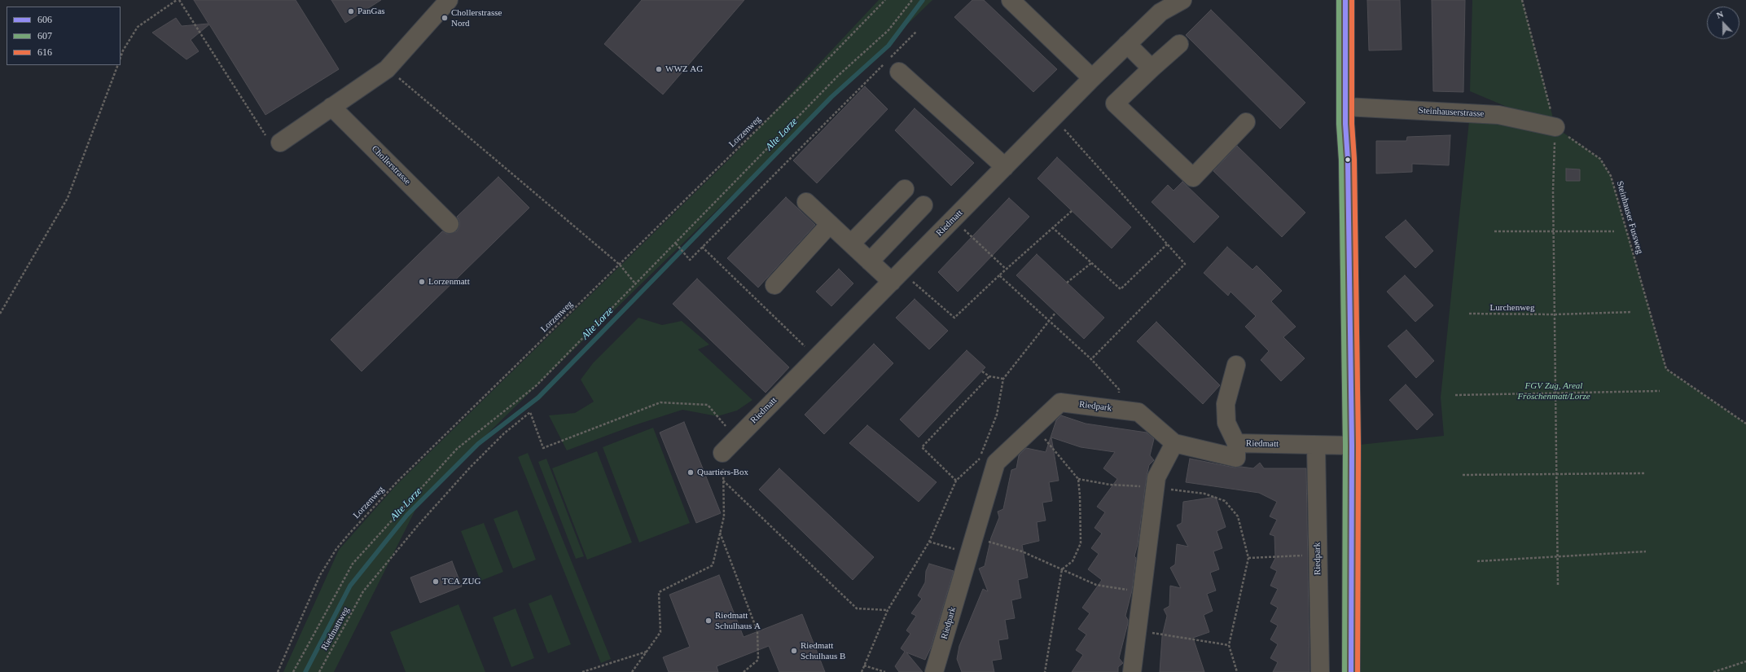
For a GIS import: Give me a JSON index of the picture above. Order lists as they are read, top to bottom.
{
  "streets": {
    "street": [
      "Steinhauserstrasse",
      "Chollerstrasse",
      "Riedmatt",
      "Riedpark"
    ],
    "path": [
      "Lorzenweg",
      "Steinhauser Fussweg",
      "Lurchenweg",
      "Riedmattweg"
    ]
  },
  "crossings": [
    ["Steinhauserstrasse", "Steinhauser Fussweg"],
    ["Riedmatt", "Riedpark"],
    ["Riedmatt", "Riedmattweg"]
  ],
  "water": ["Alte Lorze"],
  "parks": ["FGV Zug, Areal Fröschenmatt/Lorze"],
  "places": [
    "PanGas",
    "Chollerstrasse Nord",
    "WWZ AG",
    "Lorzenmatt",
    "Quartiers-Box",
    "TCA ZUG",
    "Riedmatt Schulhaus A",
    "Riedmatt Schulhaus B"
  ],
  "lines": ["transit line 606", "transit line 607", "transit line 616"],
  "legend": ["606", "607", "616"],
  "north": "top"
}
